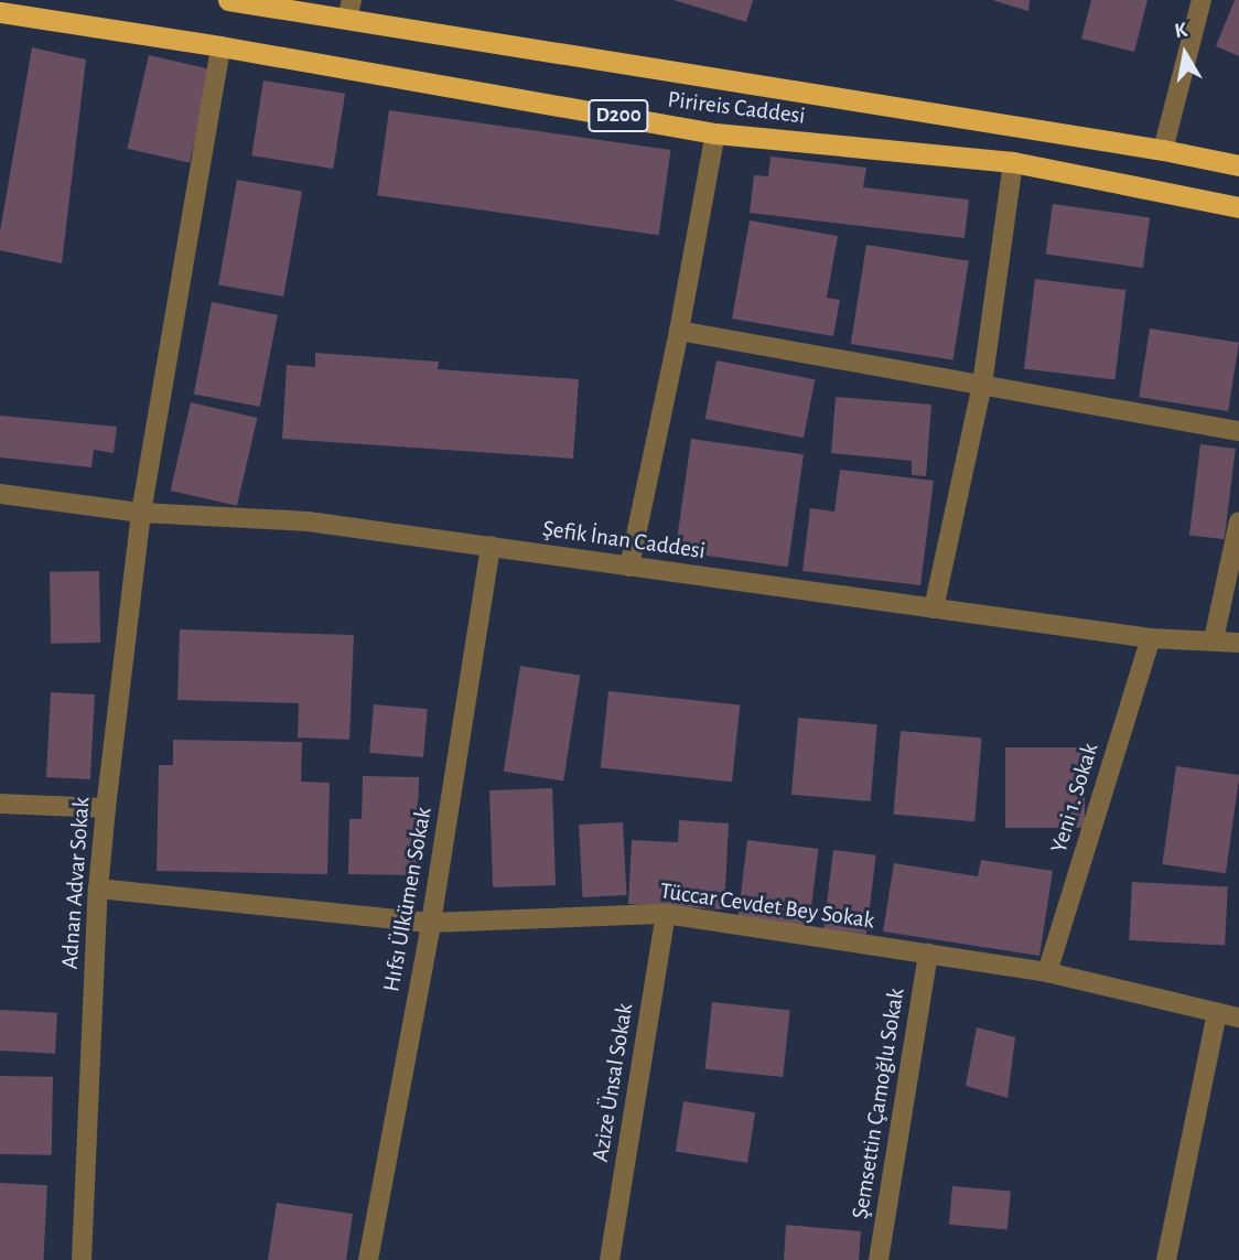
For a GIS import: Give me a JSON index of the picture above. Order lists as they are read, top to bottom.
{
  "streets": {
    "highway": ["Pirireis Caddesi", "D200"],
    "street": [
      "Şefik İnan Caddesi",
      "Yeni 1. Sokak",
      "Adnan Advar Sokak",
      "Hıfsı Ülkümen Sokak",
      "Tüccar Cevdet Bey Sokak",
      "Azize Ünsal Sokak",
      "Şemsettin Çamoğlu Sokak"
    ]
  },
  "crossings": [
    ["Pirireis Caddesi", "Adnan Advar Sokak"],
    ["Şefik İnan Caddesi", "Yeni 1. Sokak"],
    ["Şefik İnan Caddesi", "Adnan Advar Sokak"],
    ["Şefik İnan Caddesi", "Hıfsı Ülkümen Sokak"],
    ["Yeni 1. Sokak", "Tüccar Cevdet Bey Sokak"],
    ["Adnan Advar Sokak", "Tüccar Cevdet Bey Sokak"],
    ["Hıfsı Ülkümen Sokak", "Tüccar Cevdet Bey Sokak"],
    ["Tüccar Cevdet Bey Sokak", "Azize Ünsal Sokak"],
    ["Tüccar Cevdet Bey Sokak", "Şemsettin Çamoğlu Sokak"]
  ],
  "north": "top"
}
